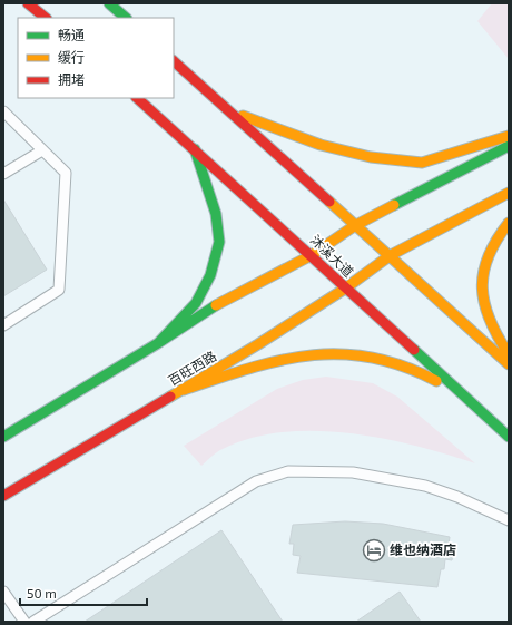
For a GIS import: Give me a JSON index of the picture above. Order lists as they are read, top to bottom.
{
  "streets": {
    "main road": ["沐溪大道", "百旺西路"]
  },
  "crossings": [
    ["沐溪大道", "百旺西路"]
  ],
  "places": {
    "hotel": ["维也纳酒店"]
  },
  "legend": ["畅通", "缓行", "拥堵"],
  "scale_bar": "50 m"
}
